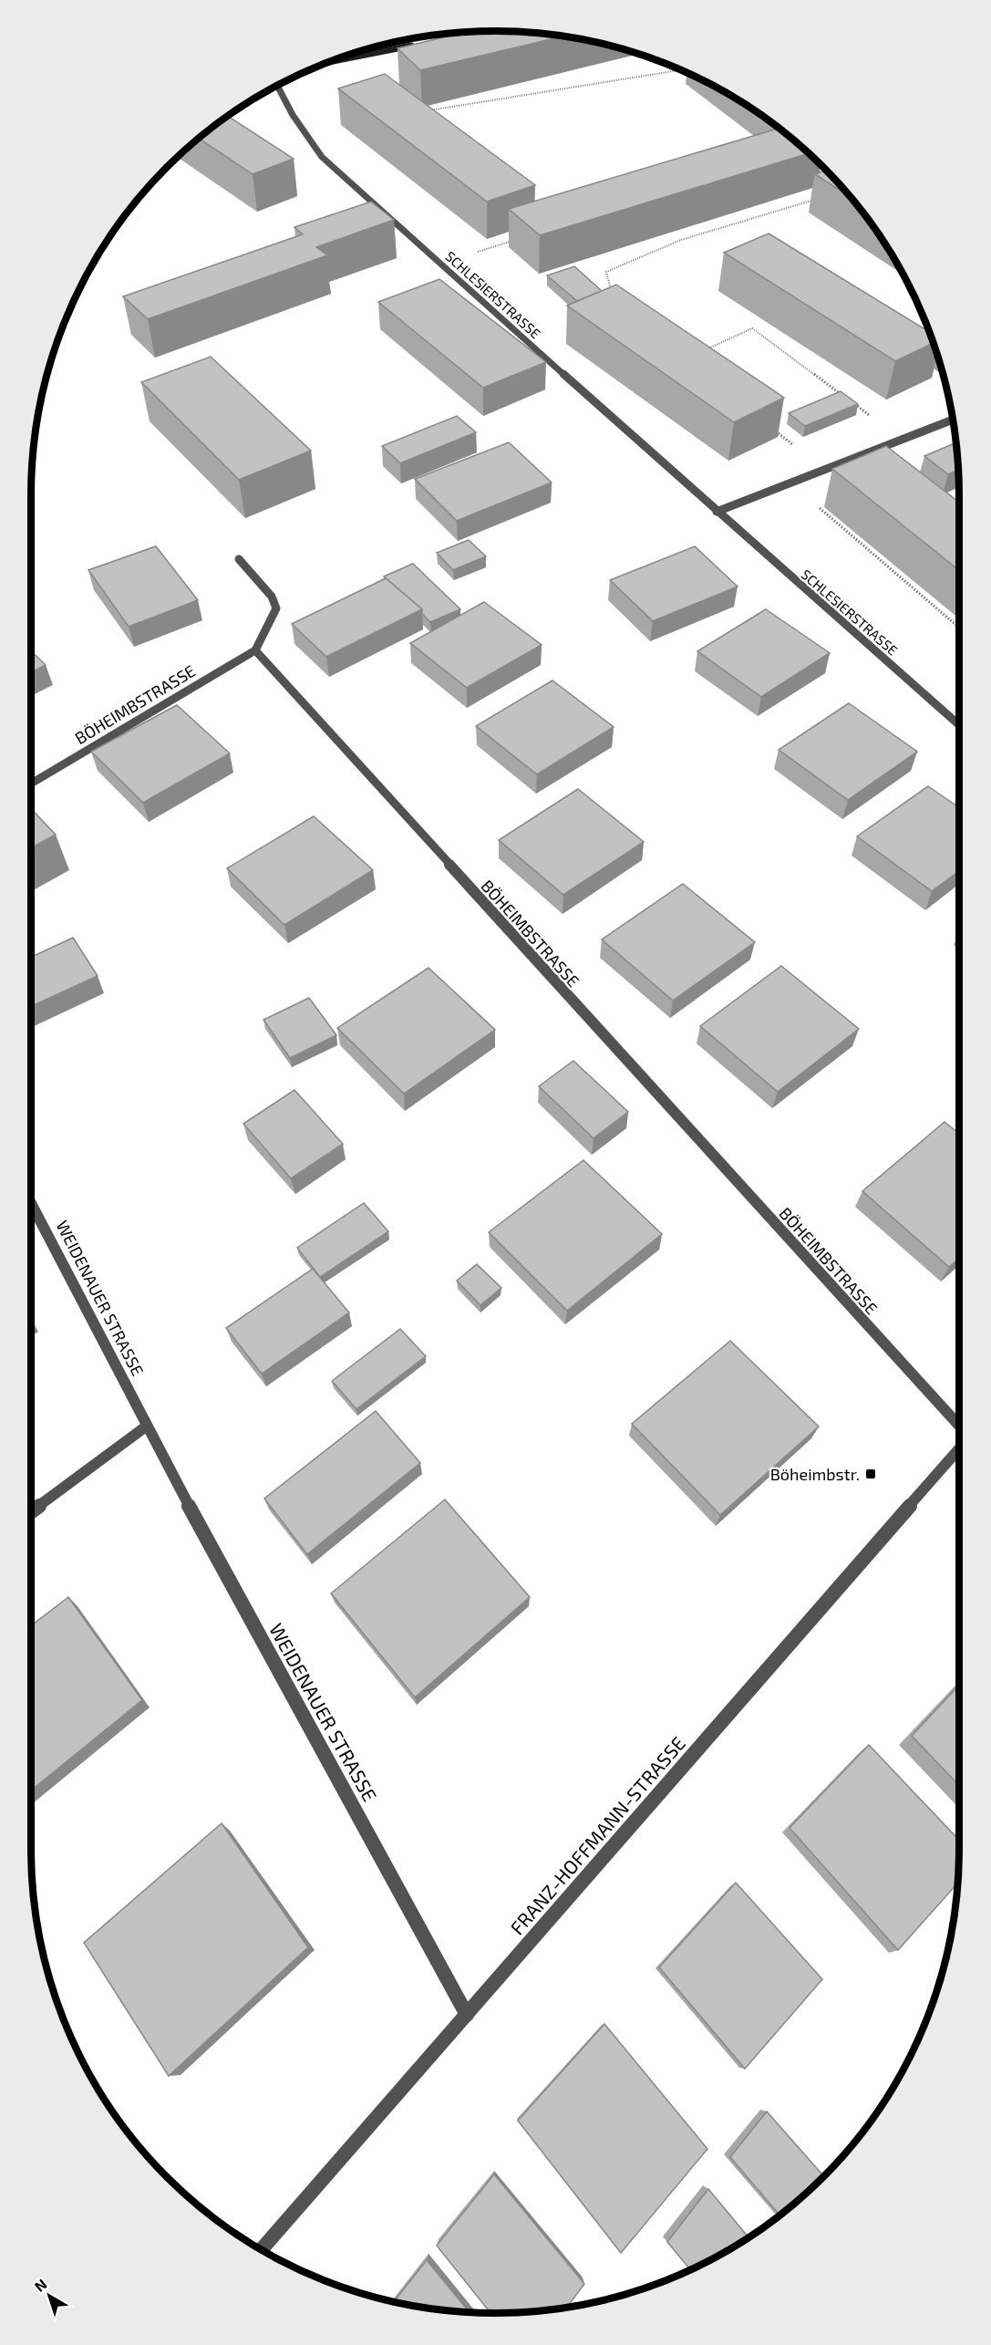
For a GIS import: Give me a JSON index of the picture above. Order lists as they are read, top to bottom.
{
  "streets": {
    "street": [
      "SCHLESIERSTRASSE",
      "BÖHEIMBSTRASSE",
      "WEIDENAUER STRASSE",
      "FRANZ-HOFFMANN-STRASSE"
    ]
  },
  "crossings": [
    ["WEIDENAUER STRASSE", "FRANZ-HOFFMANN-STRASSE"]
  ],
  "places": {
    "transit": ["Böheimbstr."]
  },
  "north": "top left"
}
